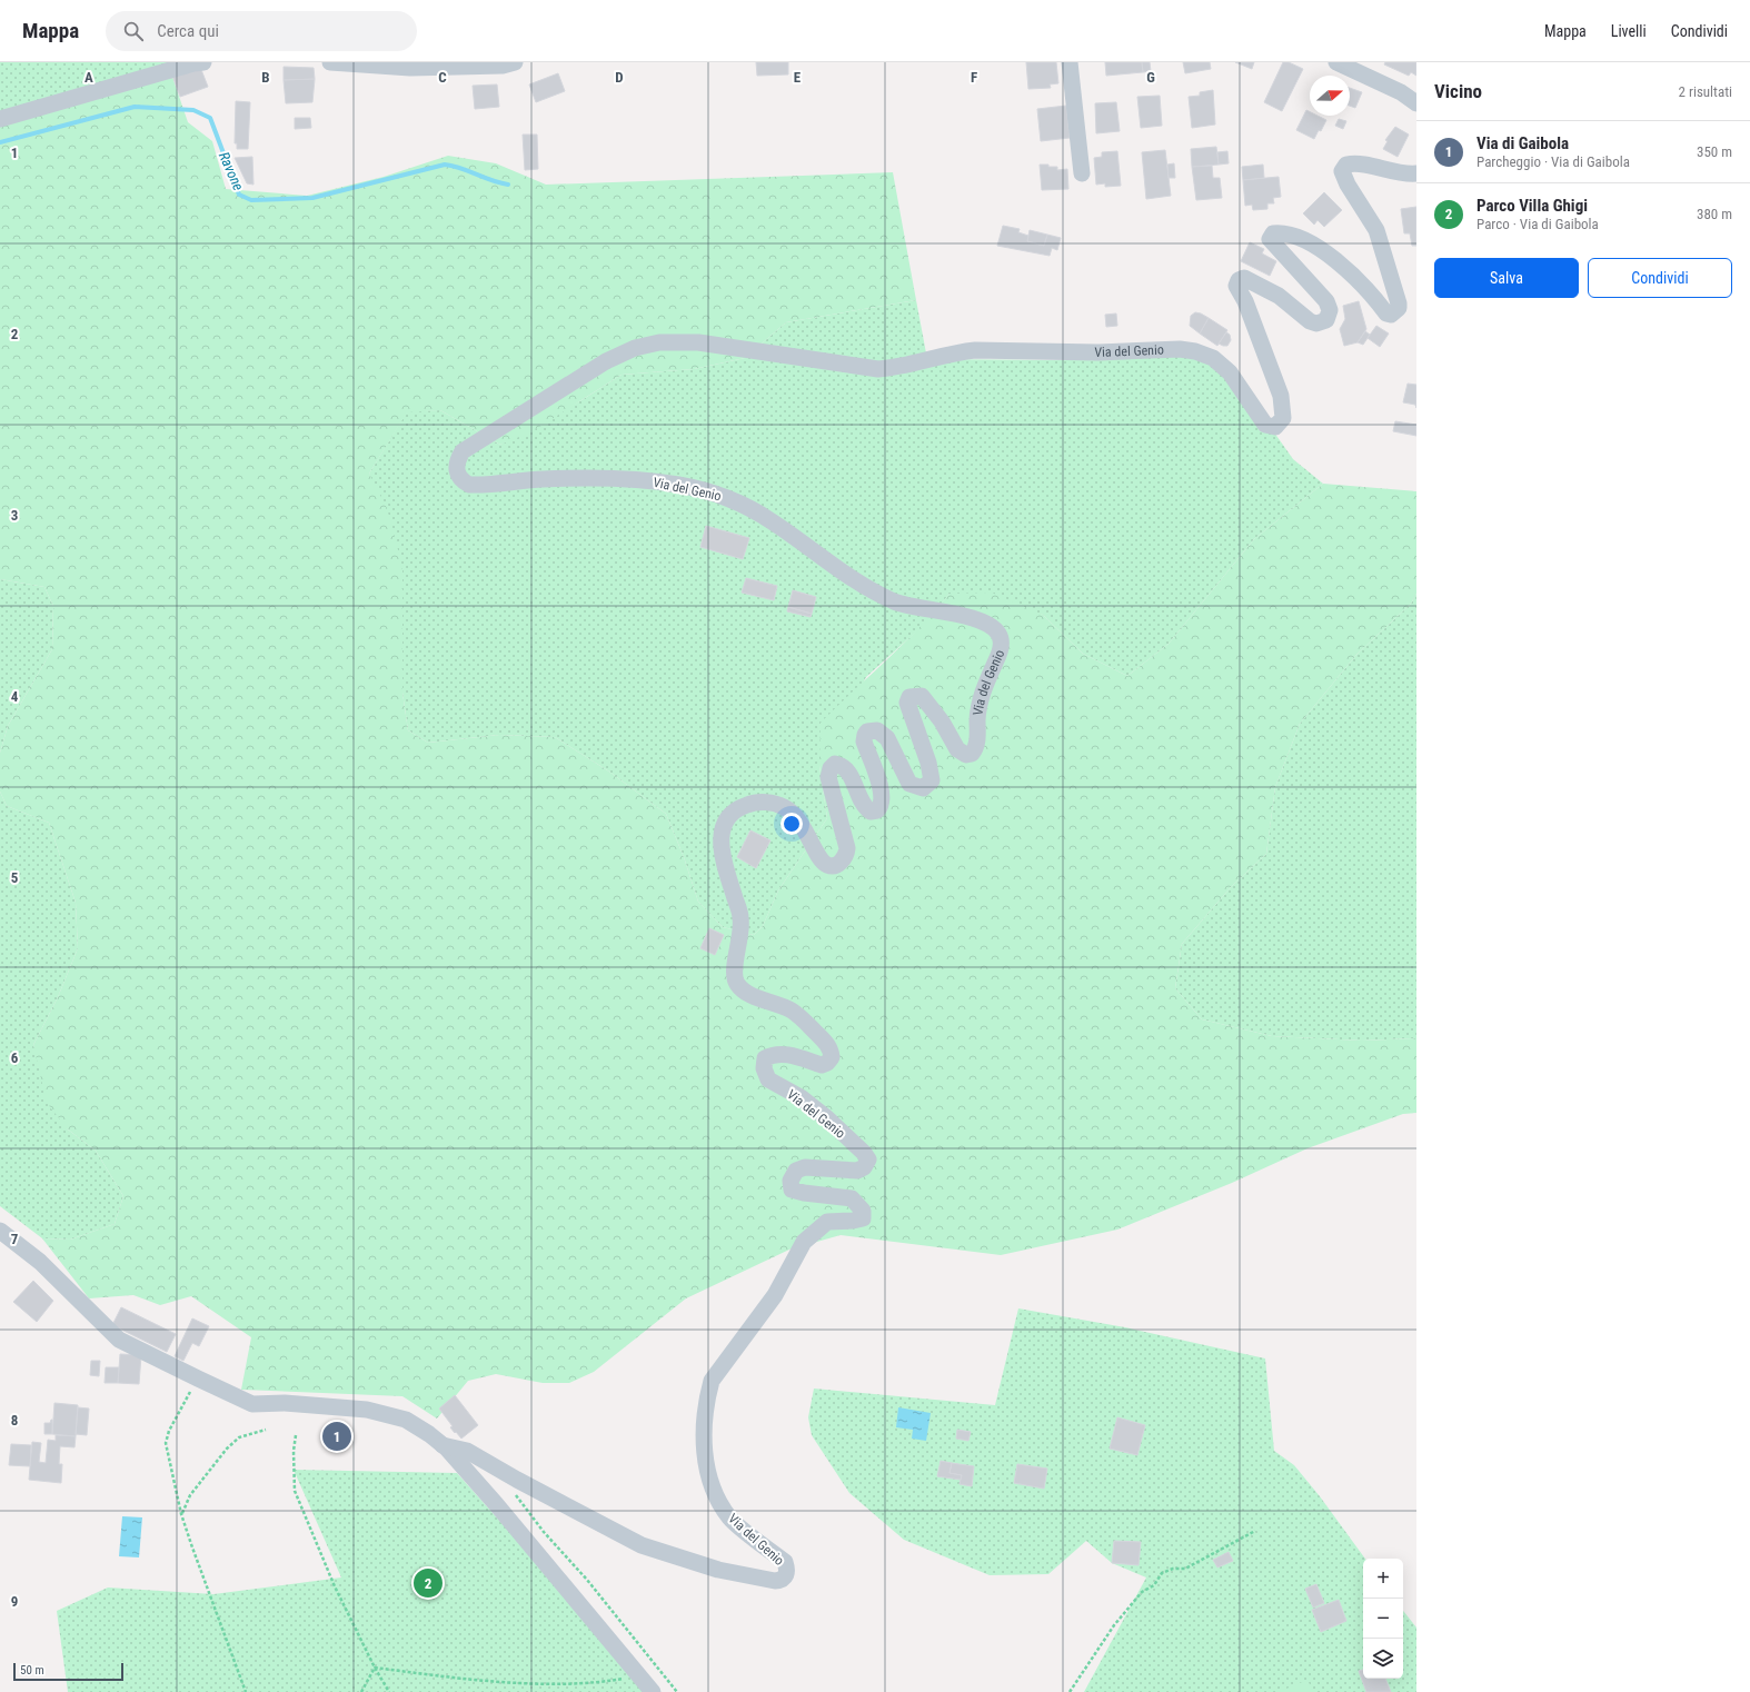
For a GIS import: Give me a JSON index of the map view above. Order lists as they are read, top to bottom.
{
  "streets": {
    "street": ["Via del Genio"]
  },
  "water": ["Ravone"],
  "scale_bar": "50 m",
  "north": "right",
  "page": {
    "header": "Mappa",
    "search": "Cerca qui",
    "nav": ["Mappa", "Livelli", "Condividi"],
    "heading": ["Vicino", "2 risultati"],
    "list": [
      {
        "mark": "1",
        "name": "Via di Gaibola",
        "note": "Parcheggio · Via di Gaibola",
        "value": "350 m"
      },
      {
        "mark": "2",
        "name": "Parco Villa Ghigi",
        "note": "Parco · Via di Gaibola",
        "value": "380 m"
      }
    ],
    "buttons": ["Salva", "Condividi"],
    "pins": ["1", "2"],
    "map_buttons": ["+", "−"],
    "scale": "50 m"
  },
  "grid": {
    "columns": [
      "A",
      "B",
      "C",
      "D",
      "E",
      "F",
      "G"
    ],
    "rows": [
      "1",
      "2",
      "3",
      "4",
      "5",
      "6",
      "7",
      "8",
      "9"
    ]
  }
}
